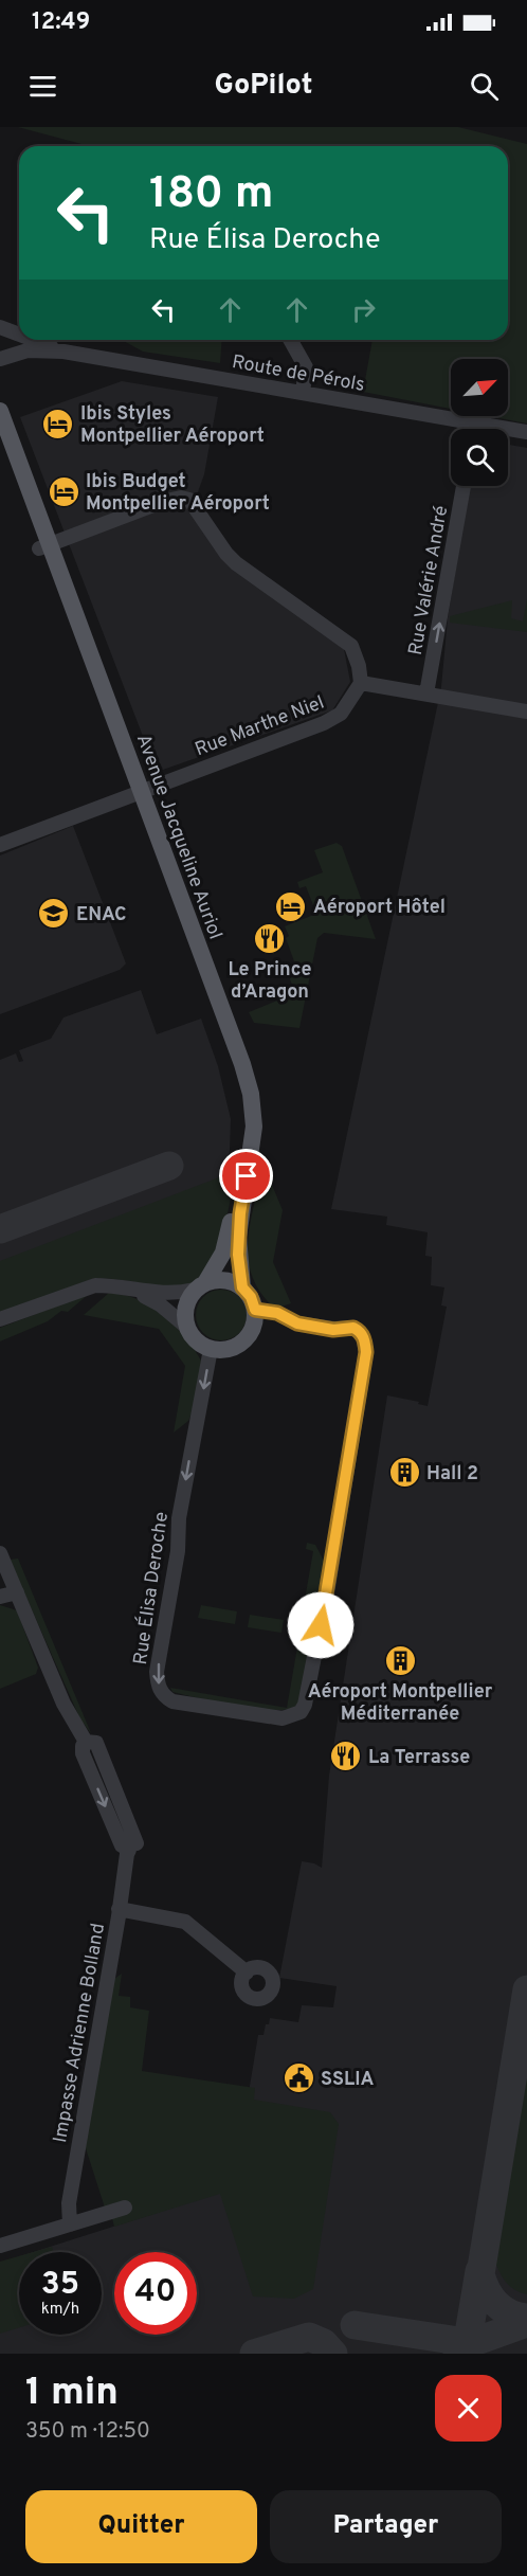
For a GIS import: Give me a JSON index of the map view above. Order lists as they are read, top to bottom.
{
  "streets": {
    "main road": ["Avenue Jacqueline Auriol"],
    "street": [
      "Route de Pérols",
      "Rue Valérie André",
      "Rue Marthe Niel",
      "Rue Élisa Deroche",
      "Impasse Adrienne Bolland"
    ]
  },
  "crossings": [
    ["Rue Marthe Niel", "Avenue Jacqueline Auriol"],
    ["Avenue Jacqueline Auriol", "Rue Élisa Deroche"]
  ],
  "one_way": ["Rue Valérie André"],
  "places": {
    "hotel": ["Ibis Styles Montpellier Aéroport", "Ibis Budget Montpellier Aéroport", "Aéroport Hôtel"],
    "school or university": ["ENAC"],
    "restaurant": ["Le Prince d’Aragon", "La Terrasse"],
    "building": ["Hall 2", "Aéroport Montpellier Méditerranée"],
    "public building": ["SSLIA"]
  },
  "north": "top right",
  "page": {
    "status": "12:49",
    "header": "GoPilot",
    "turn": ["180 m", "Rue Élisa Deroche"],
    "speed": "35 km/h",
    "limit": "40",
    "heading": ["1 min", "350 m · 12:50"],
    "buttons": ["Quitter", "Partager"]
  }
}
